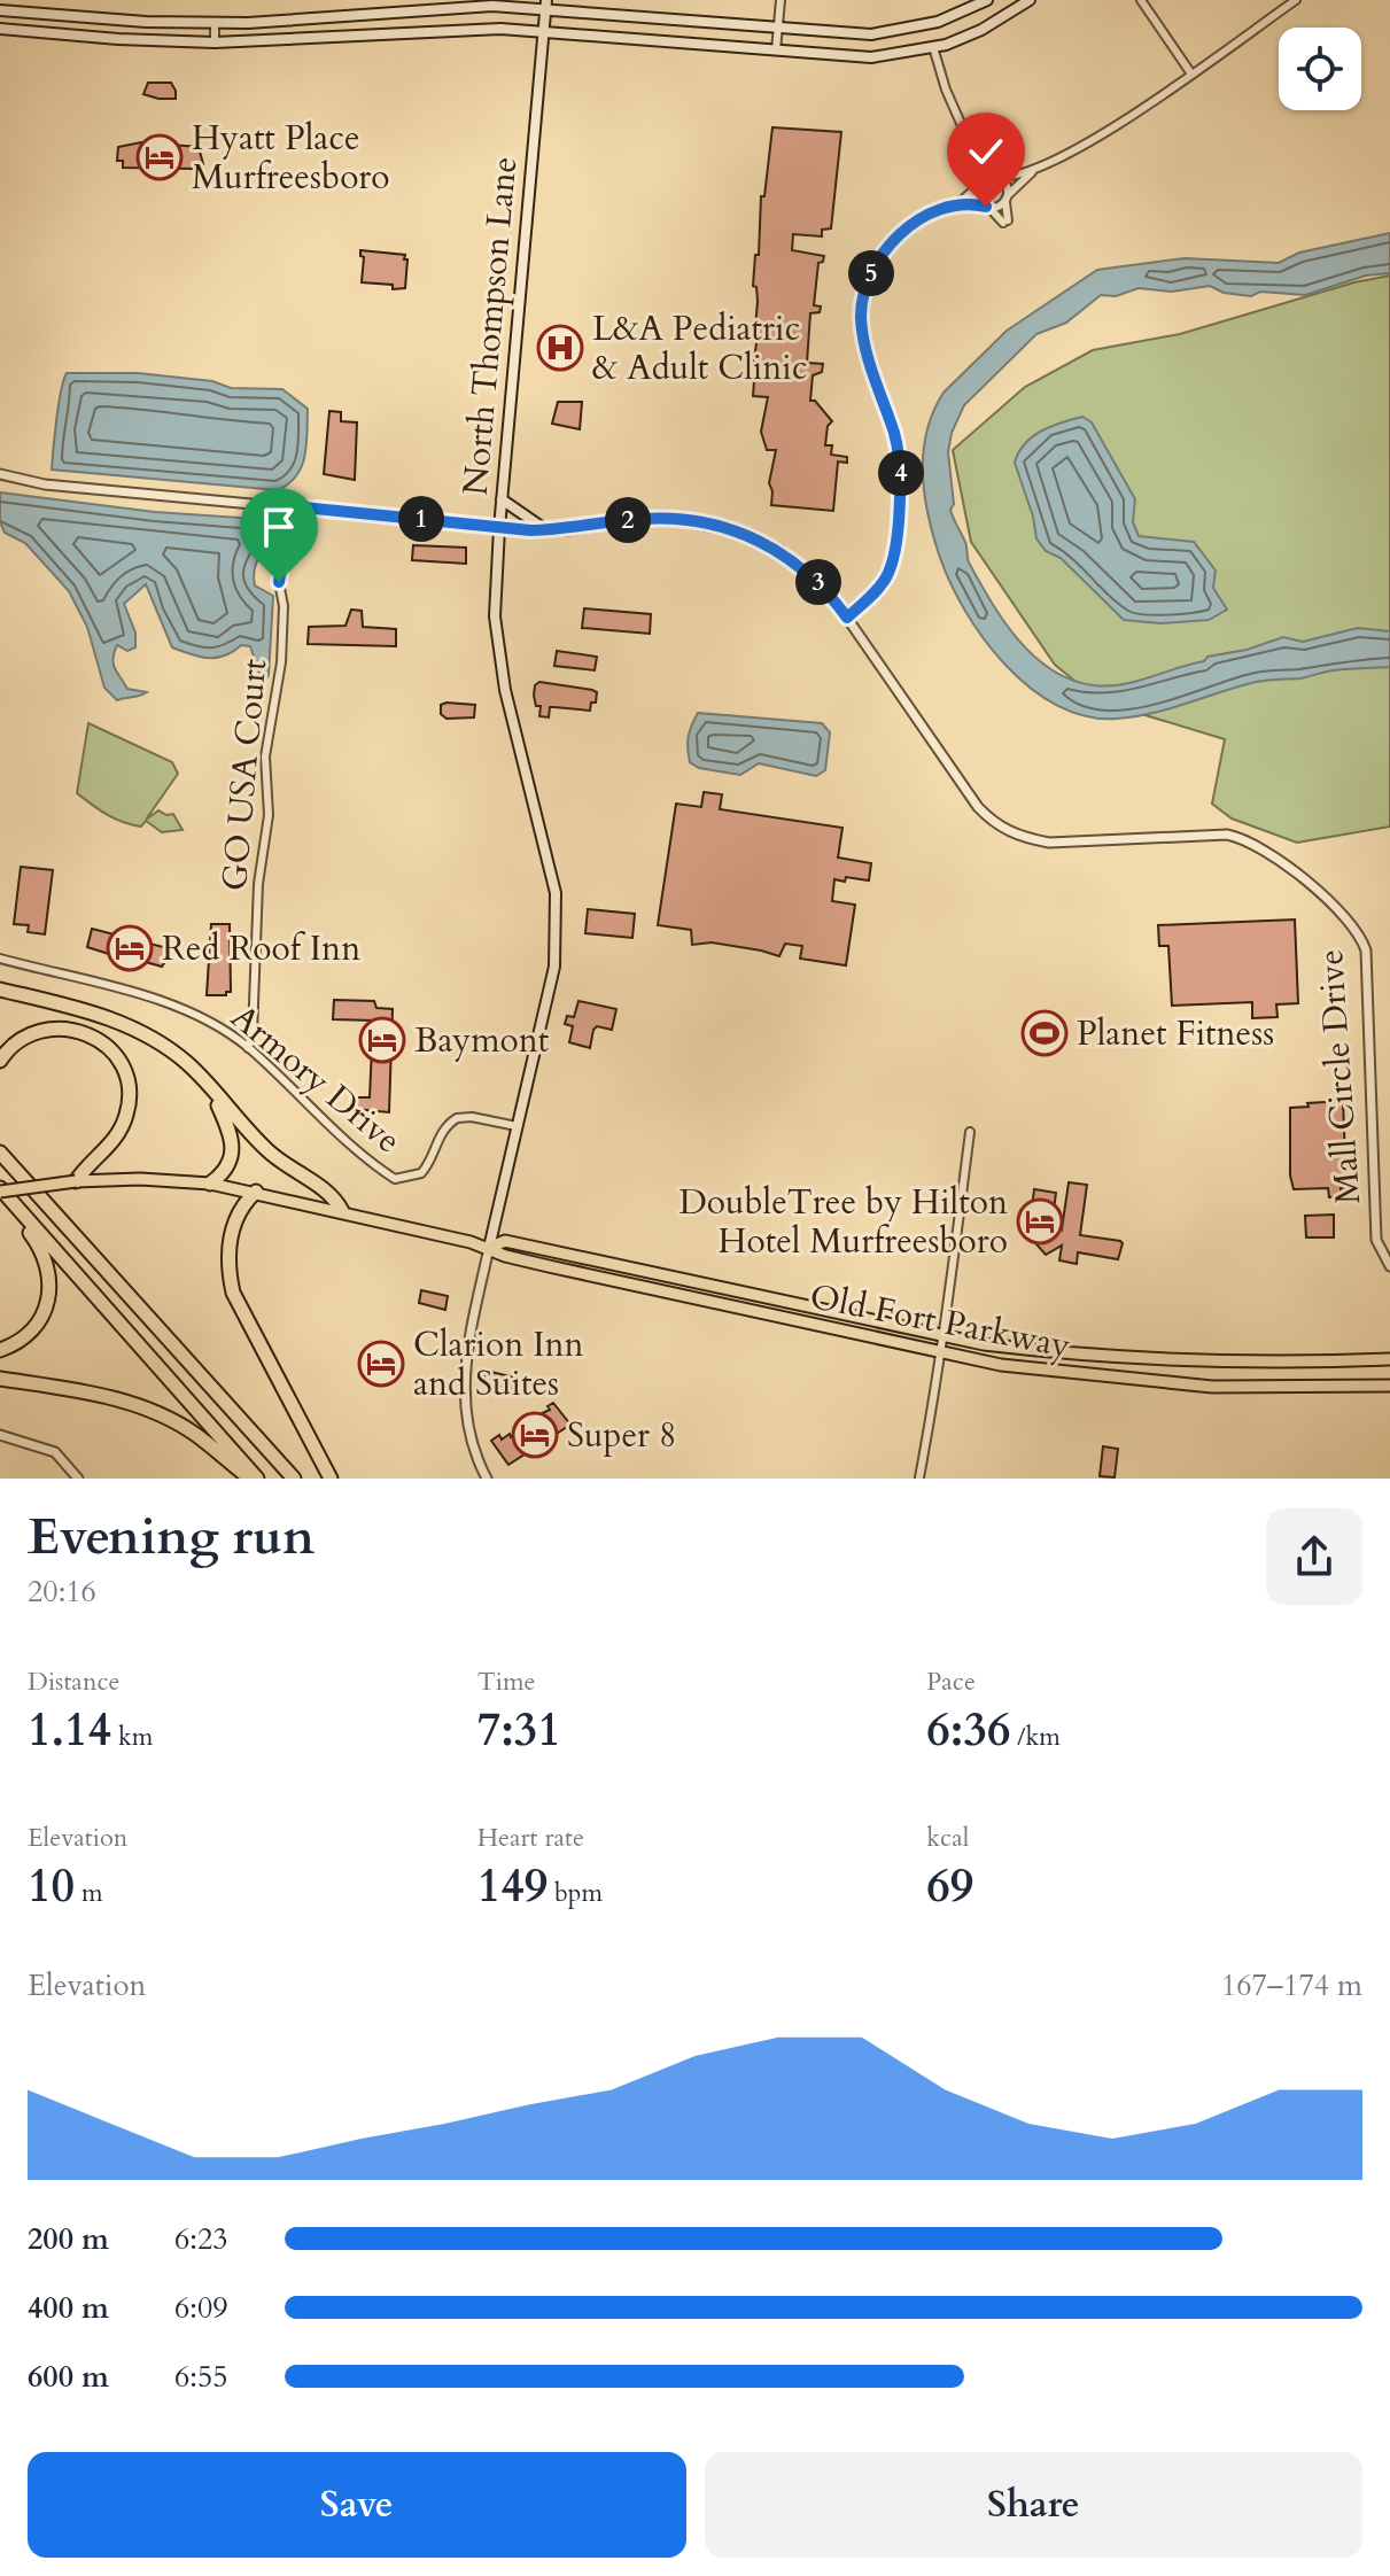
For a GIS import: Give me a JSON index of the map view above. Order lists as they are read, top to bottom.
{
  "streets": {
    "main road": ["North Thompson Lane", "Old Fort Parkway"],
    "street": ["GO USA Court", "Mall Circle Drive", "Armory Drive"]
  },
  "crossings": [
    ["North Thompson Lane", "Mall Circle Drive"],
    ["North Thompson Lane", "Armory Drive"],
    ["North Thompson Lane", "Old Fort Parkway"],
    ["GO USA Court", "Mall Circle Drive"],
    ["GO USA Court", "Armory Drive"]
  ],
  "places": {
    "hotel": [
      "Hyatt Place Murfreesboro",
      "Red Roof Inn",
      "Baymont",
      "DoubleTree by Hilton Hotel Murfreesboro",
      "Clarion Inn and Suites",
      "Super 8"
    ],
    "hospital": ["L&A Pediatric & Adult Clinic"],
    "sports": ["Planet Fitness"]
  },
  "page": {
    "pins": [
      "5",
      "4",
      "1",
      "2",
      "3"
    ],
    "heading": ["Evening run", "20:16"],
    "stats": [
      ["Distance", "1.14 km"],
      ["Time", "7:31"],
      ["Pace", "6:36 /km"],
      ["Elevation", "10 m"],
      ["Heart rate", "149 bpm"],
      ["kcal", "69"]
    ],
    "chart": ["Elevation", "167–174 m"],
    "list": [
      {
        "name": "200 m",
        "note": "6:23"
      },
      {
        "name": "400 m",
        "note": "6:09"
      },
      {
        "name": "600 m",
        "note": "6:55"
      }
    ],
    "buttons": ["Save", "Share"]
  }
}
